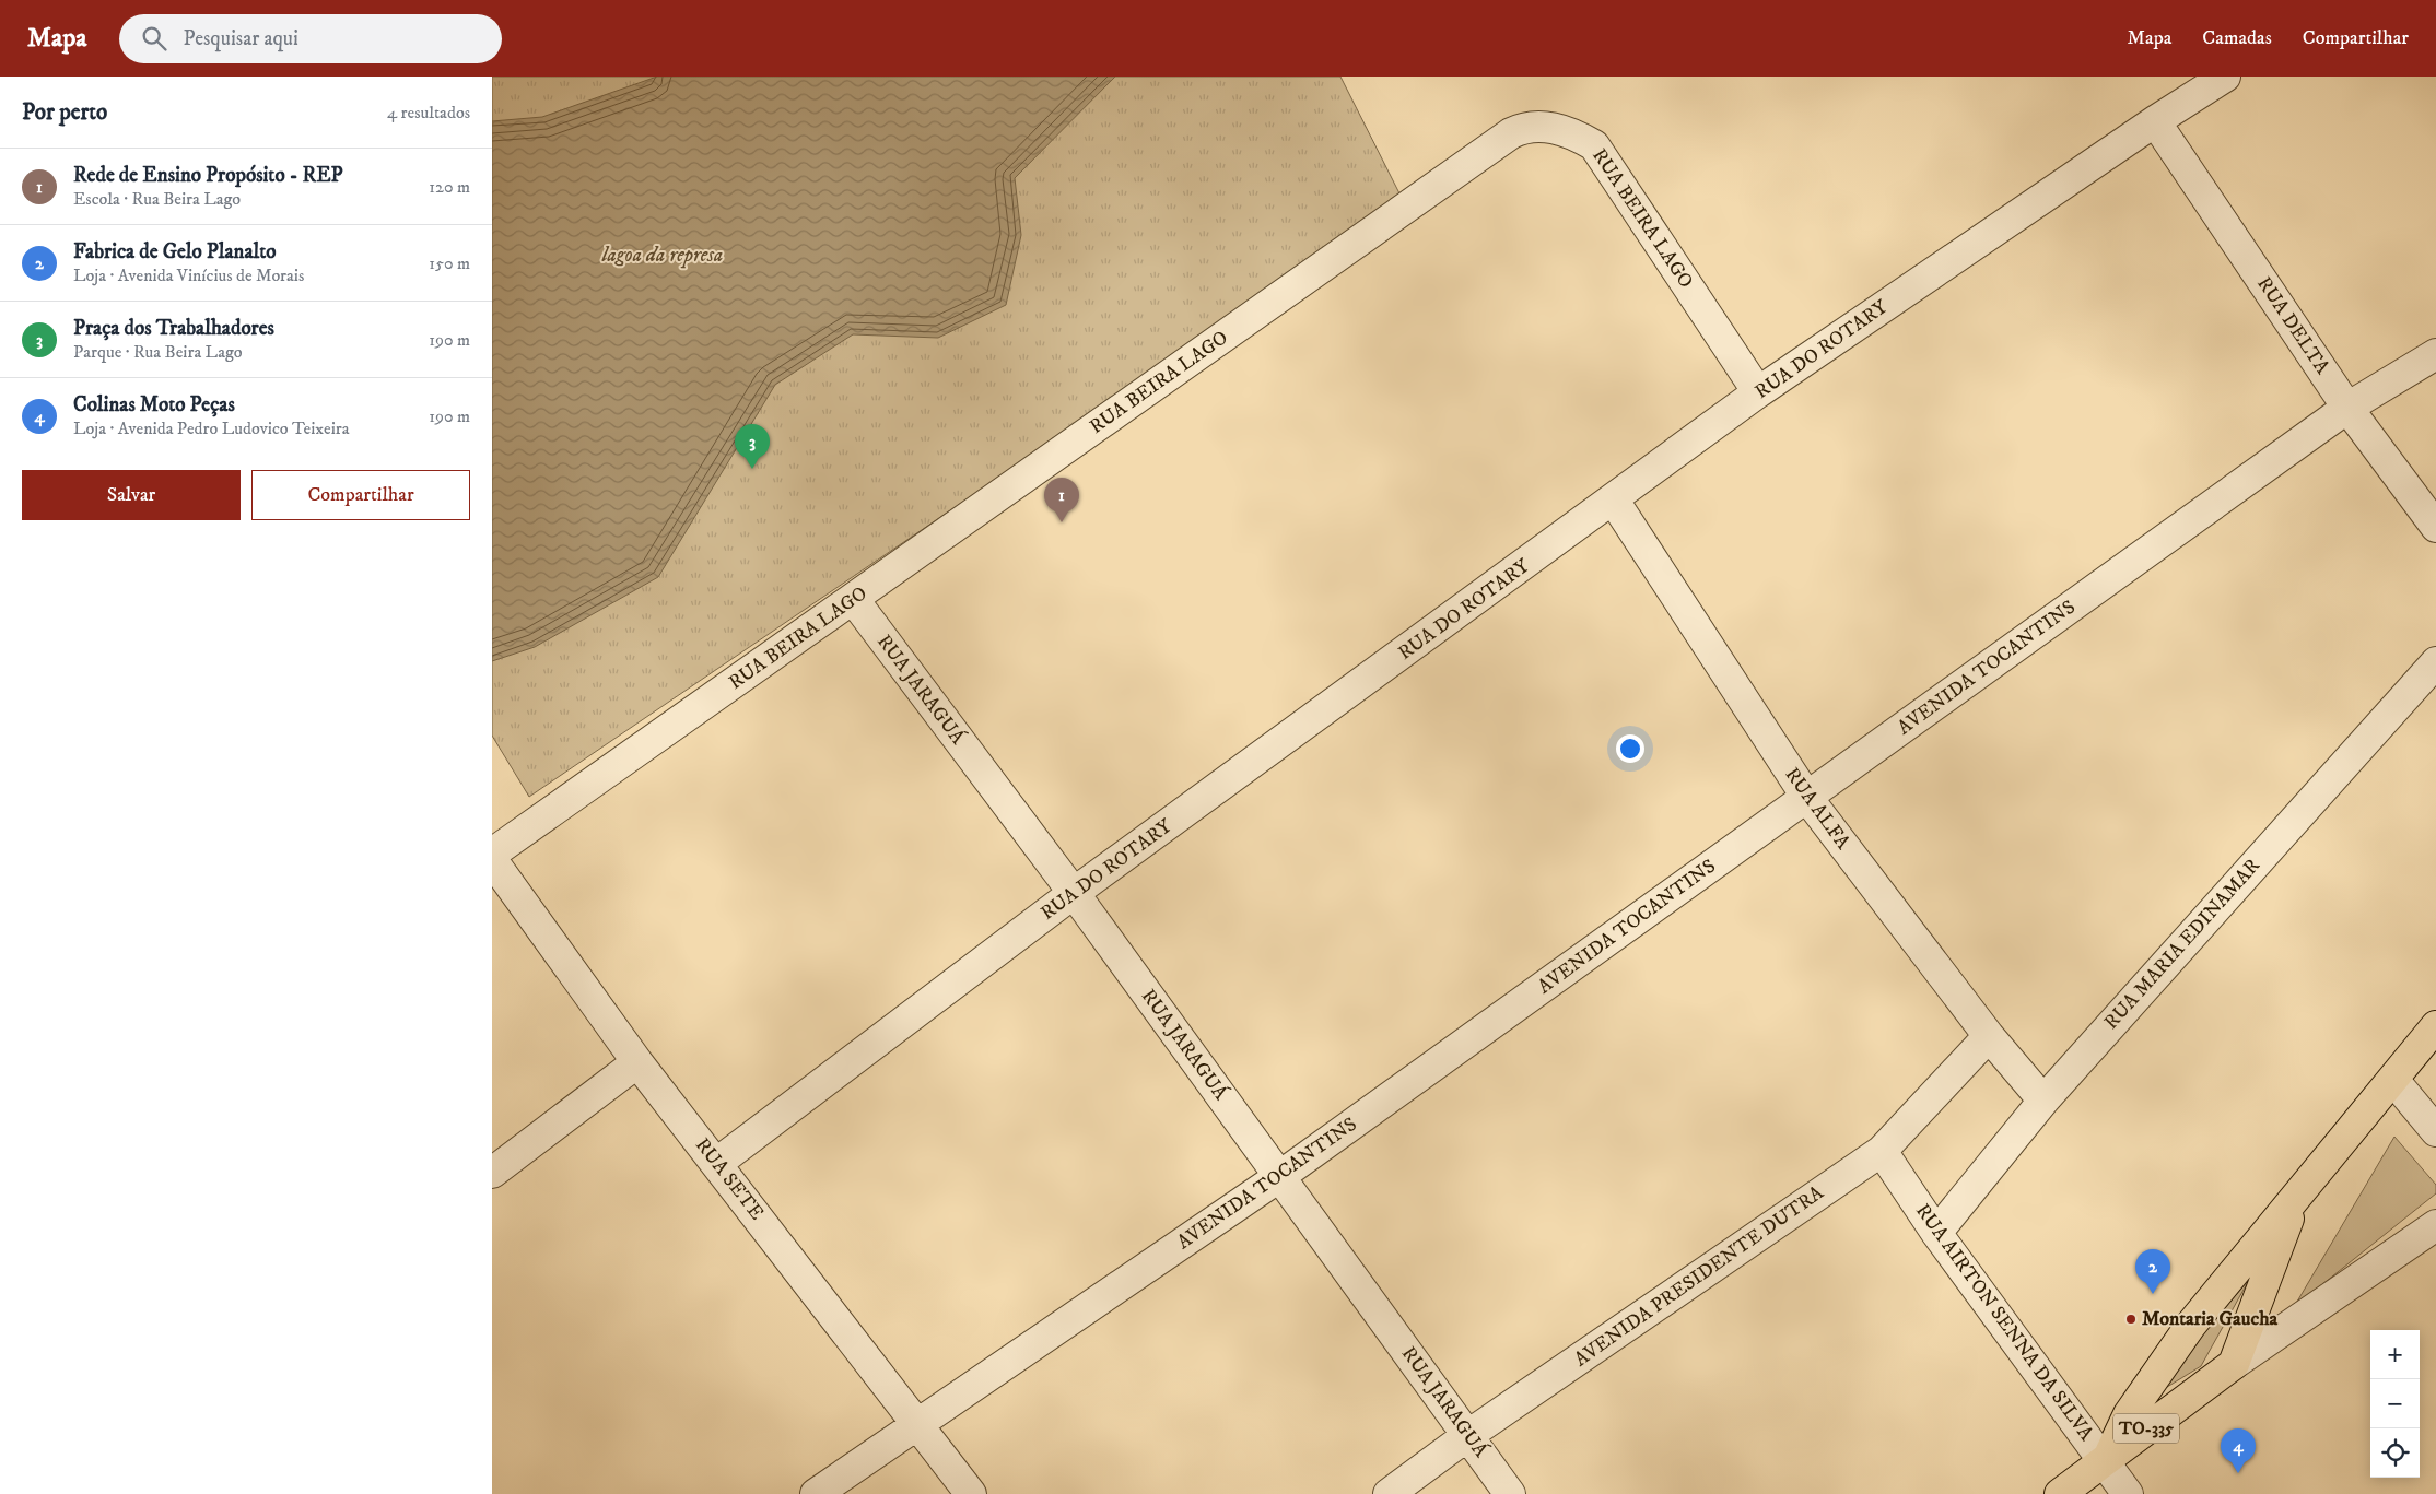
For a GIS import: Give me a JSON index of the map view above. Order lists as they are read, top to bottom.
{
  "streets": {
    "main road": ["TO-335"],
    "street": [
      "RUA BEIRA LAGO",
      "RUA DELTA",
      "RUA DO ROTARY",
      "AVENIDA TOCANTINS",
      "RUA JARAGUÁ",
      "RUA ALFA",
      "RUA MARIA EDINAMAR",
      "RUA SETE",
      "AVENIDA PRESIDENTE DUTRA",
      "RUA AIRTON SENNA DA SILVA"
    ]
  },
  "crossings": [
    ["RUA BEIRA LAGO", "RUA DO ROTARY"],
    ["RUA BEIRA LAGO", "RUA JARAGUÁ"],
    ["RUA DELTA", "RUA DO ROTARY"],
    ["RUA DELTA", "AVENIDA TOCANTINS"],
    ["RUA DO ROTARY", "RUA JARAGUÁ"],
    ["RUA DO ROTARY", "RUA ALFA"],
    ["RUA DO ROTARY", "RUA SETE"],
    ["AVENIDA TOCANTINS", "RUA JARAGUÁ"],
    ["AVENIDA TOCANTINS", "RUA ALFA"],
    ["AVENIDA TOCANTINS", "RUA SETE"],
    ["RUA JARAGUÁ", "AVENIDA PRESIDENTE DUTRA"],
    ["RUA ALFA", "RUA MARIA EDINAMAR"],
    ["RUA ALFA", "AVENIDA PRESIDENTE DUTRA"],
    ["RUA MARIA EDINAMAR", "RUA AIRTON SENNA DA SILVA"],
    ["AVENIDA PRESIDENTE DUTRA", "RUA AIRTON SENNA DA SILVA"],
    ["RUA AIRTON SENNA DA SILVA", "TO-335"]
  ],
  "water": ["lagoa da represa"],
  "places": ["Montaria Gaucha"],
  "page": {
    "header": "Mapa",
    "search": "Pesquisar aqui",
    "nav": ["Mapa", "Camadas", "Compartilhar"],
    "heading": ["Por perto", "4 resultados"],
    "list": [
      {
        "mark": "1",
        "name": "Rede de Ensino Propósito - REP",
        "note": "Escola · Rua Beira Lago",
        "value": "120 m"
      },
      {
        "mark": "2",
        "name": "Fabrica de Gelo Planalto",
        "note": "Loja · Avenida Vinícius de Morais",
        "value": "150 m"
      },
      {
        "mark": "3",
        "name": "Praça dos Trabalhadores",
        "note": "Parque · Rua Beira Lago",
        "value": "190 m"
      },
      {
        "mark": "4",
        "name": "Colinas Moto Peças",
        "note": "Loja · Avenida Pedro Ludovico Teixeira",
        "value": "190 m"
      }
    ],
    "pins": [
      "3",
      "1",
      "2",
      "4"
    ],
    "buttons": ["Salvar", "Compartilhar"],
    "map_buttons": ["+", "−"]
  }
}
